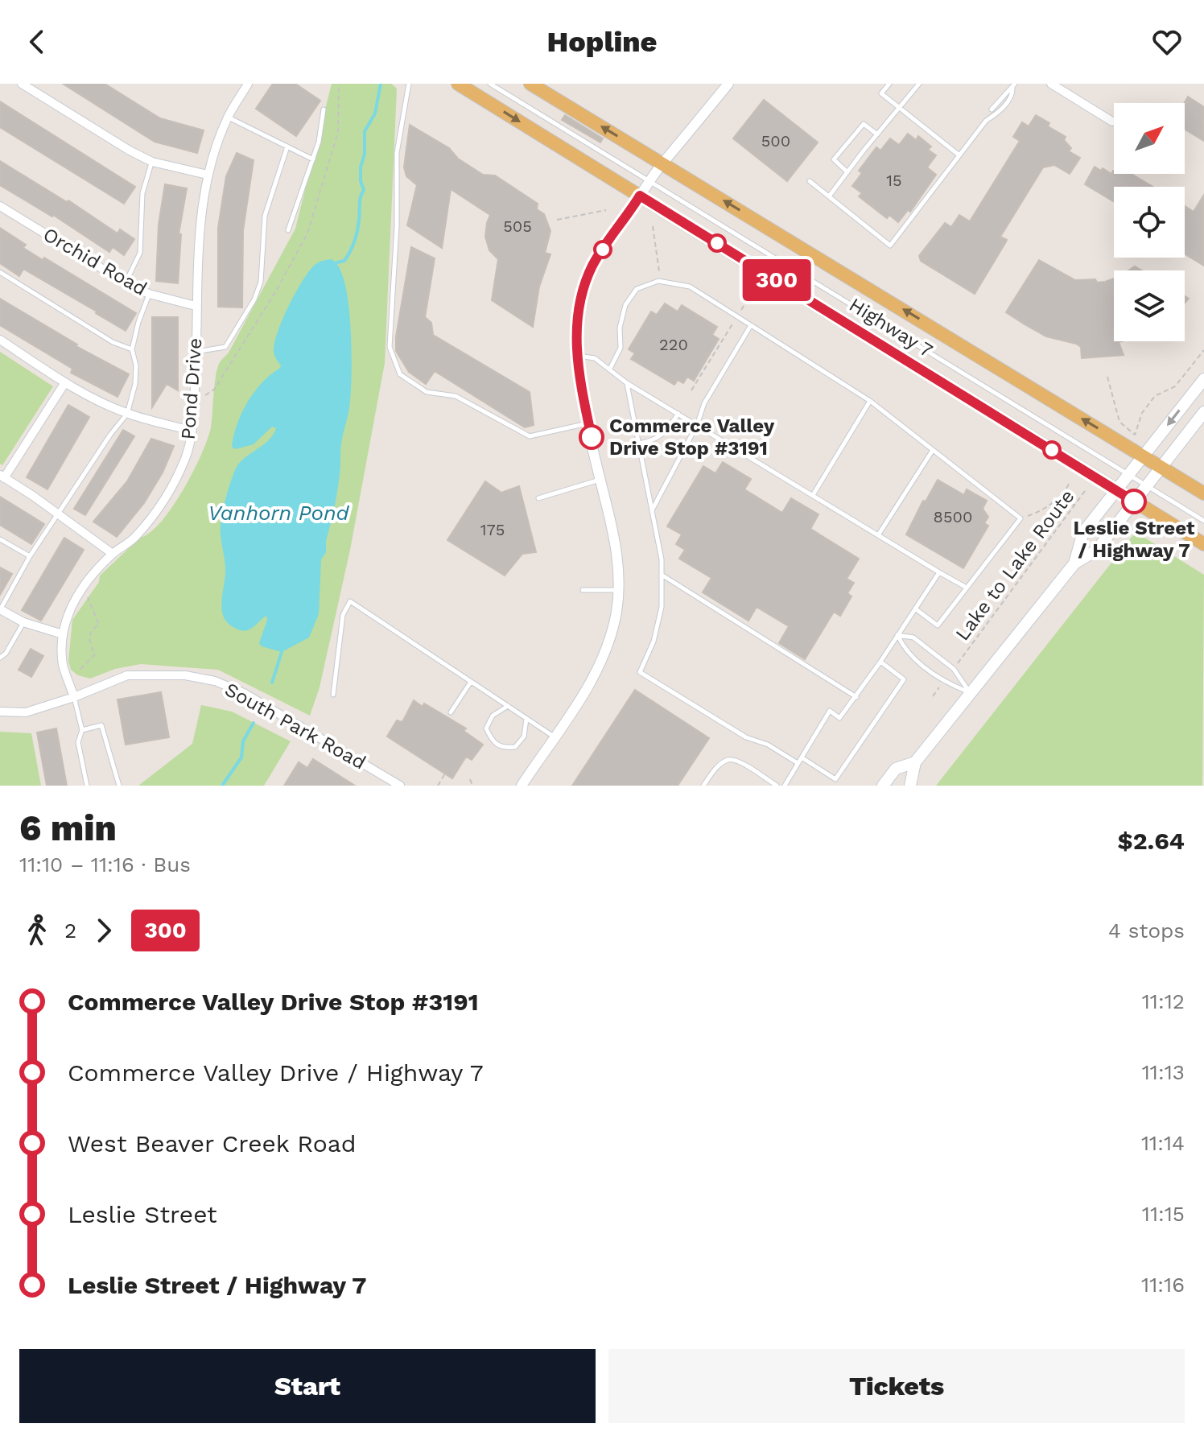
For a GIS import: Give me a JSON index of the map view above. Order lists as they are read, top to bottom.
{
  "streets": {
    "main road": ["Highway 7"],
    "street": ["Orchid Road", "Pond Drive", "South Park Road"],
    "path": ["Lake to Lake Route"]
  },
  "crossings": [
    ["Orchid Road", "Pond Drive"],
    ["Pond Drive", "South Park Road"]
  ],
  "water": ["Vanhorn Pond"],
  "places": ["Commerce Valley Drive Stop #3191", "Leslie Street / Highway 7"],
  "lines": ["bus line 300"],
  "house_numbers": [
    "500",
    "15",
    "505",
    "220",
    "8500",
    "175"
  ],
  "north": "top right",
  "page": {
    "header": "Hopline",
    "on_map": "300",
    "heading": ["6 min", "11:10 – 11:16 · Bus", "$2.64"],
    "legs": ["2", "300", "4 stops"],
    "list": [
      {
        "name": "Commerce Valley Drive Stop #3191",
        "value": "11:12"
      },
      {
        "name": "Commerce Valley Drive / Highway 7",
        "value": "11:13"
      },
      {
        "name": "West Beaver Creek Road",
        "value": "11:14"
      },
      {
        "name": "Leslie Street",
        "value": "11:15"
      },
      {
        "name": "Leslie Street / Highway 7",
        "value": "11:16"
      }
    ],
    "buttons": ["Start", "Tickets"]
  }
}
